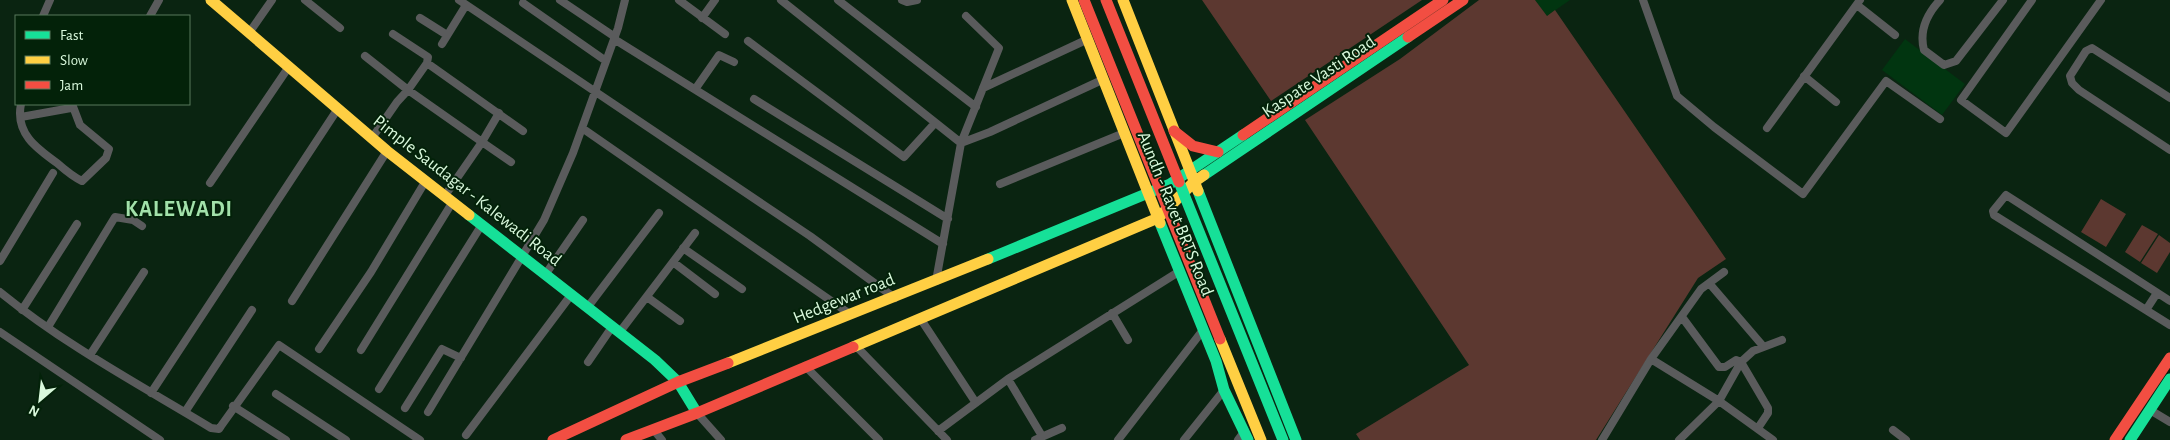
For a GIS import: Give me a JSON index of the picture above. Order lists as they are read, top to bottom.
{
  "streets": {
    "main road": [
      "Kaspate Vasti Road",
      "Pimple Saudagar - Kalewadi Road",
      "Aundh - Ravet BRTS Road",
      "Hedgewar road"
    ]
  },
  "crossings": [
    ["Kaspate Vasti Road", "Aundh - Ravet BRTS Road"],
    ["Kaspate Vasti Road", "Hedgewar road"],
    ["Pimple Saudagar - Kalewadi Road", "Hedgewar road"],
    ["Aundh - Ravet BRTS Road", "Hedgewar road"]
  ],
  "districts": ["KALEWADI"],
  "legend": ["Fast", "Slow", "Jam"],
  "north": "bottom left"
}
